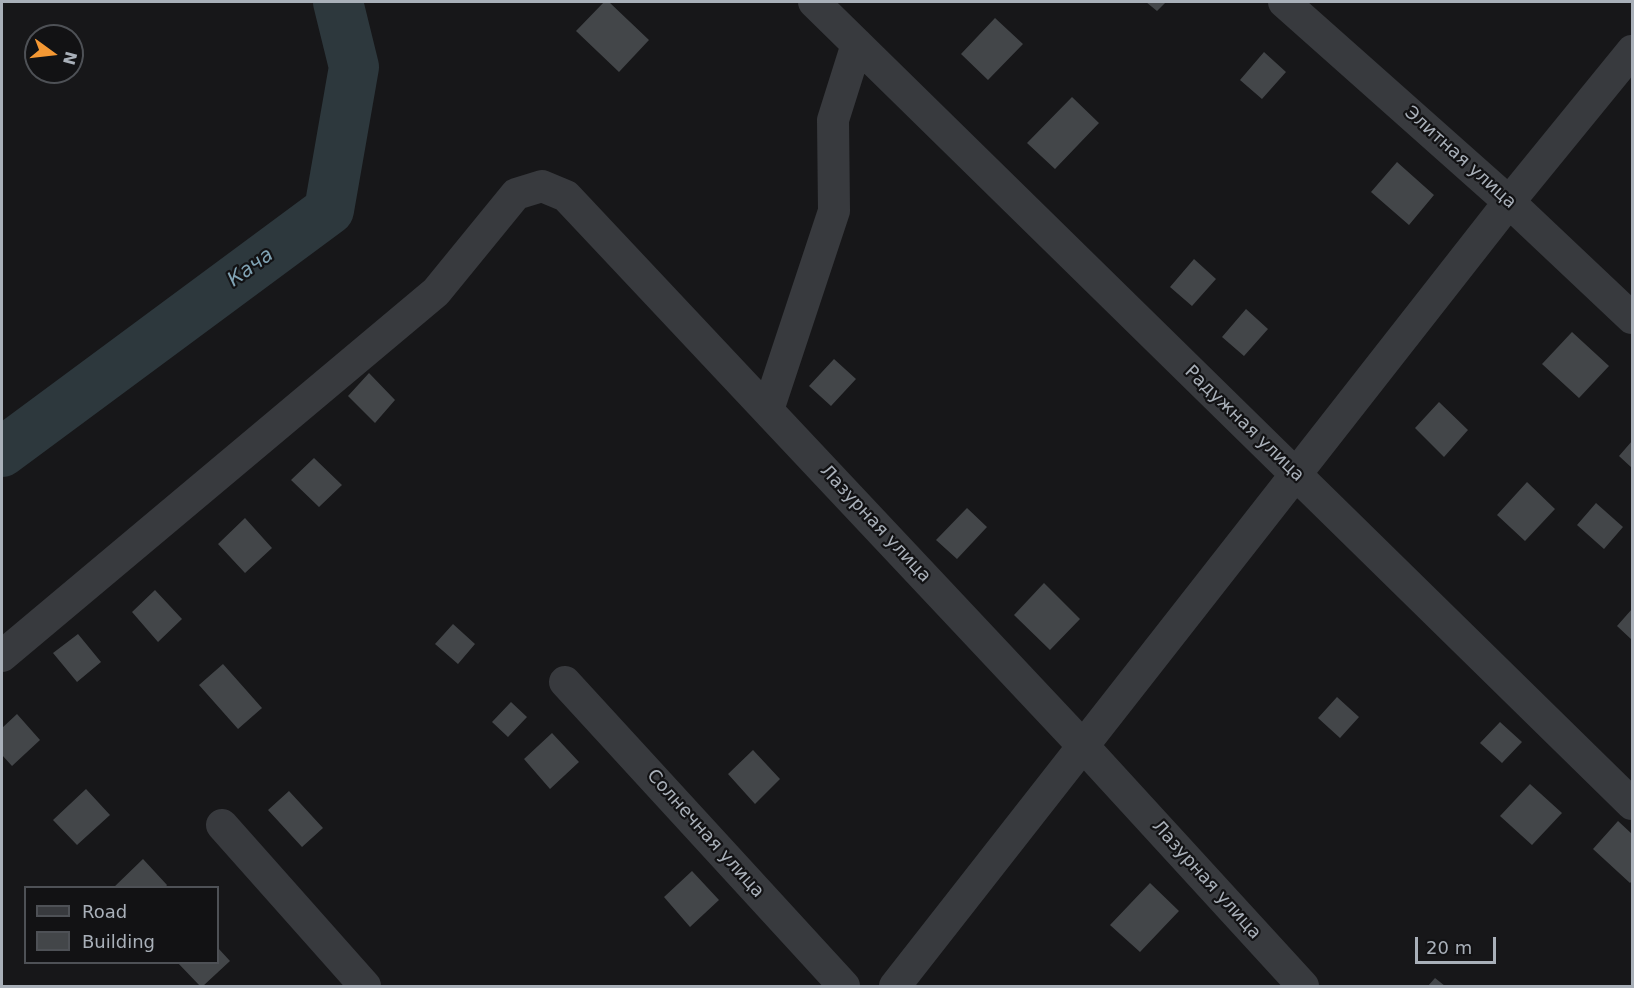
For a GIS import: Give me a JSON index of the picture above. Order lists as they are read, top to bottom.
{
  "streets": {
    "street": [
      "Элитная улица",
      "Радужная улица",
      "Лазурная улица",
      "Солнечная улица"
    ]
  },
  "water": ["Кача"],
  "legend": ["Road", "Building"],
  "scale_bar": "20 m",
  "north": "right"
}
